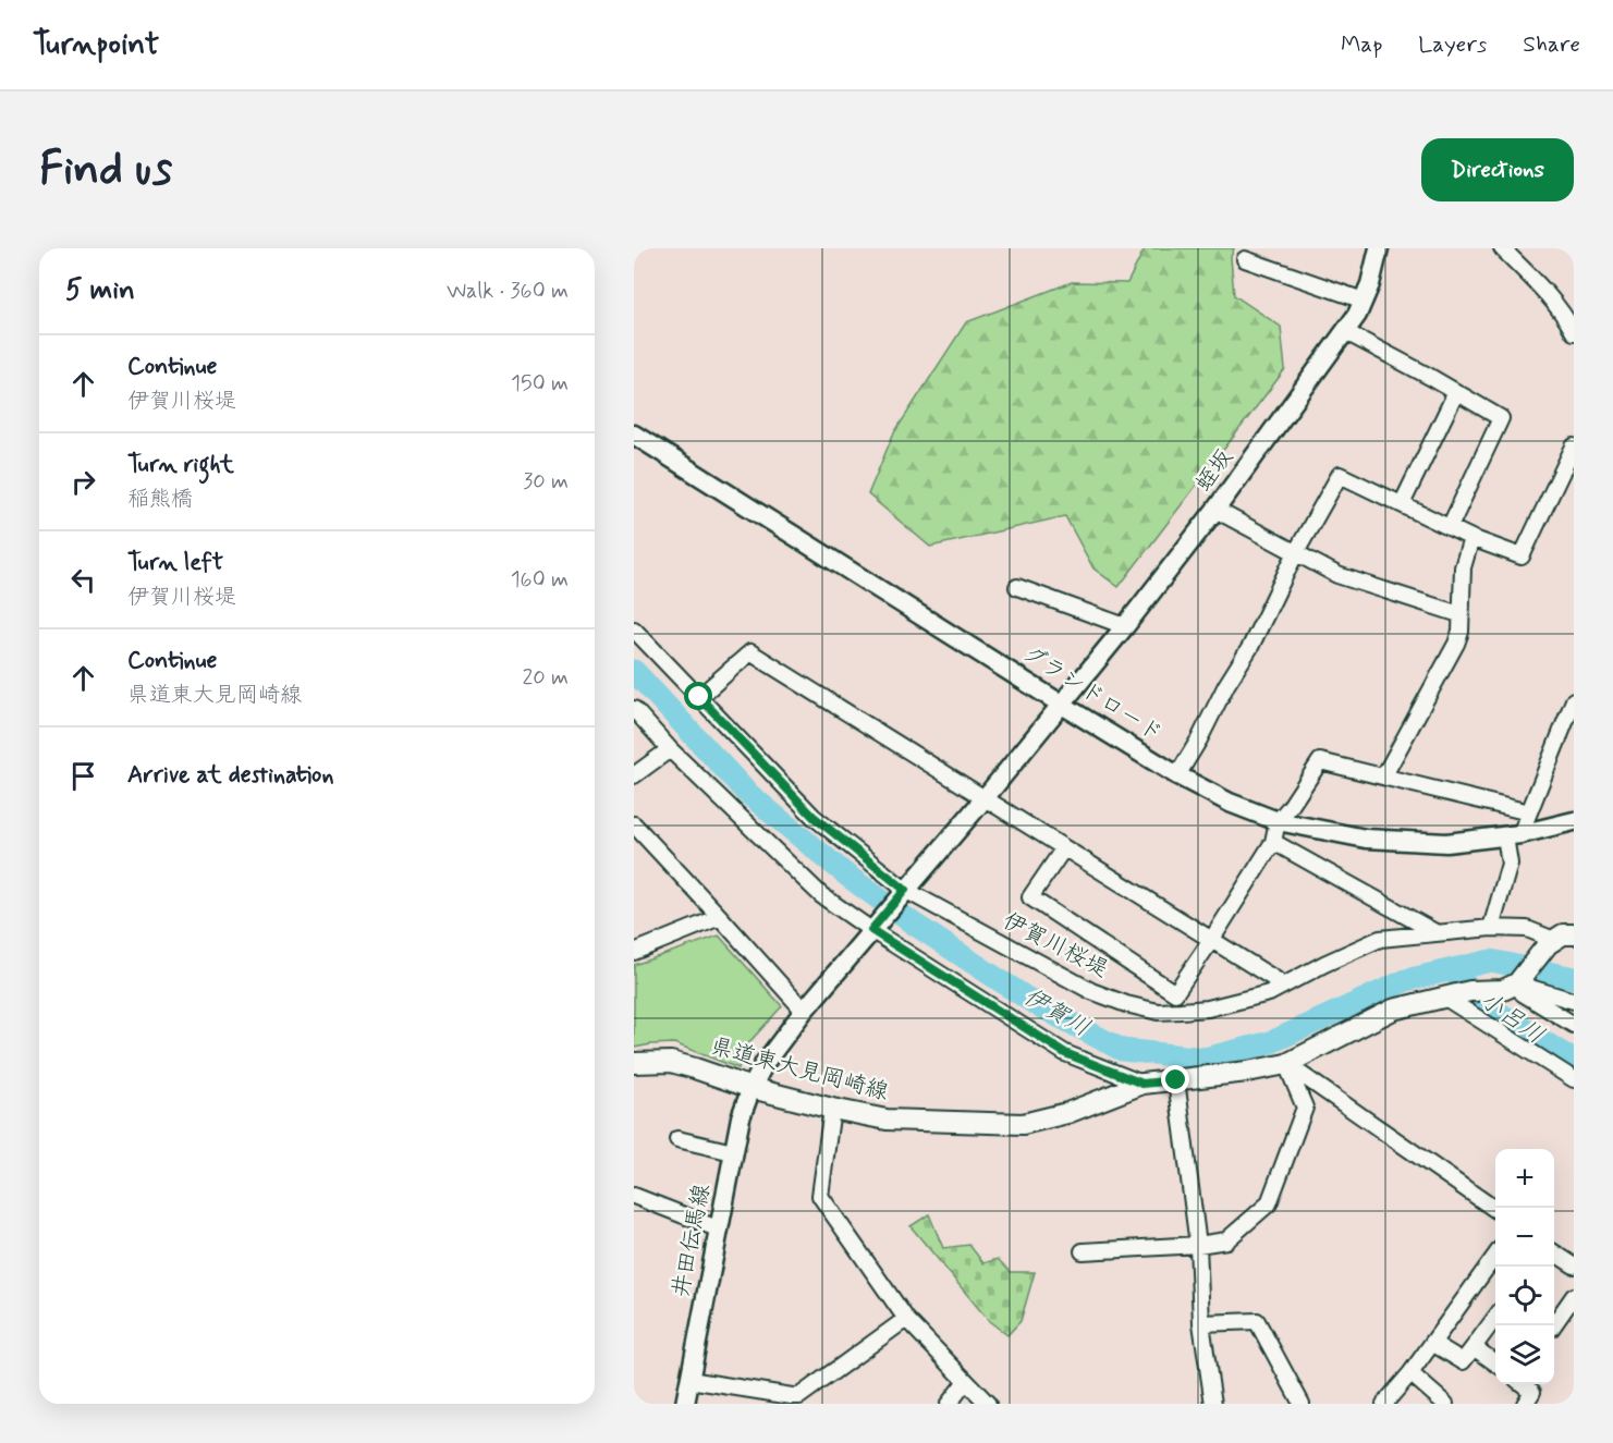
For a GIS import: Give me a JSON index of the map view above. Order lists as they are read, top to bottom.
{
  "streets": {
    "main road": ["県道東大見岡崎線"],
    "street": [
      "蛭坂",
      "グランドロード",
      "伊賀川桜堤",
      "井田伝馬線"
    ]
  },
  "crossings": [
    ["蛭坂", "グランドロード"],
    ["蛭坂", "伊賀川桜堤"],
    ["蛭坂", "井田伝馬線"],
    ["伊賀川桜堤", "井田伝馬線"],
    ["県道東大見岡崎線", "井田伝馬線"]
  ],
  "water": ["伊賀川", "小呂川"],
  "page": {
    "header": "Turnpoint",
    "nav": ["Map", "Layers", "Share"],
    "buttons": "Directions",
    "title": "Find us",
    "heading": ["5 min", "Walk · 360 m"],
    "list": [
      ["Continue", "伊賀川桜堤", "150 m"],
      ["Turn right", "稲熊橋", "30 m"],
      ["Turn left", "伊賀川桜堤", "160 m"],
      ["Continue", "県道東大見岡崎線", "20 m"],
      "Arrive at destination"
    ],
    "map_buttons": ["+", "−"]
  }
}
